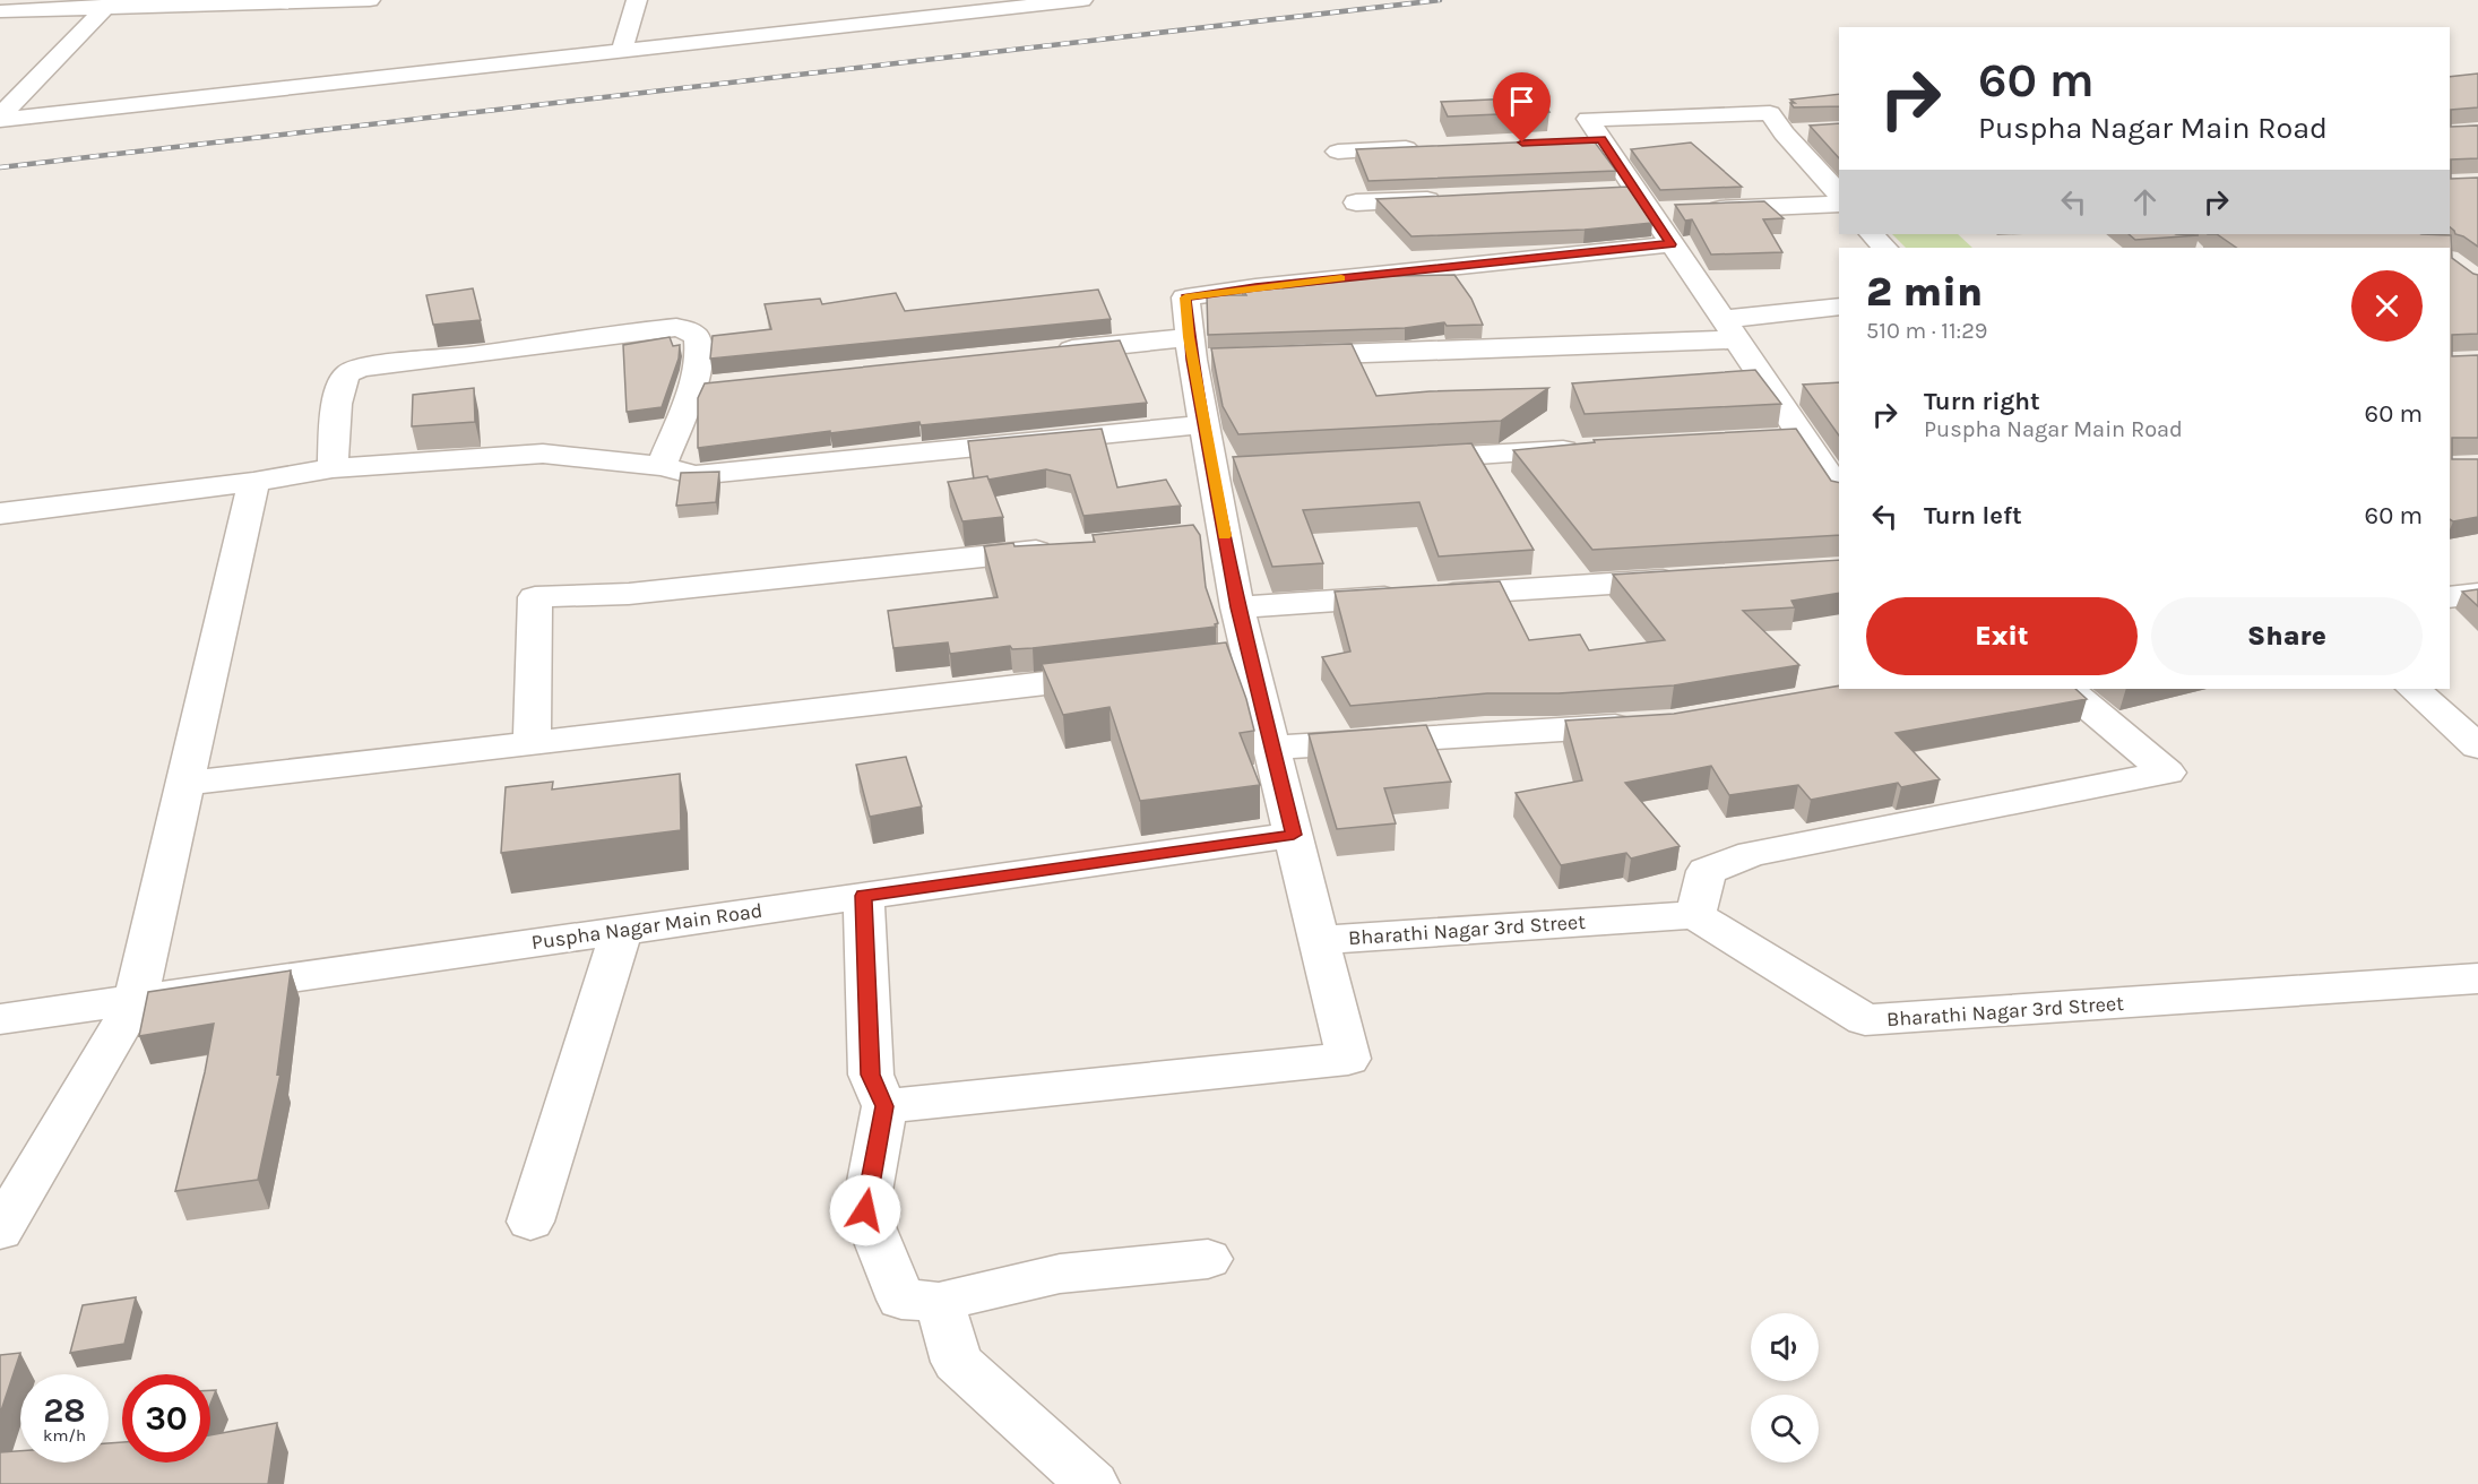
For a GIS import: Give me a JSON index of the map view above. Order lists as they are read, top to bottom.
{
  "streets": {
    "street": ["Puspha Nagar Main Road", "Bharathi Nagar 3rd Street"]
  },
  "page": {
    "turn": ["60 m", "Puspha Nagar Main Road"],
    "heading": ["2 min", "510 m · 11:29"],
    "list": [
      {
        "name": "Turn right",
        "note": "Puspha Nagar Main Road",
        "value": "60 m"
      },
      {
        "name": "Turn left",
        "value": "60 m"
      }
    ],
    "buttons": ["Exit", "Share"],
    "speed": "28 km/h",
    "limit": "30"
  }
}
